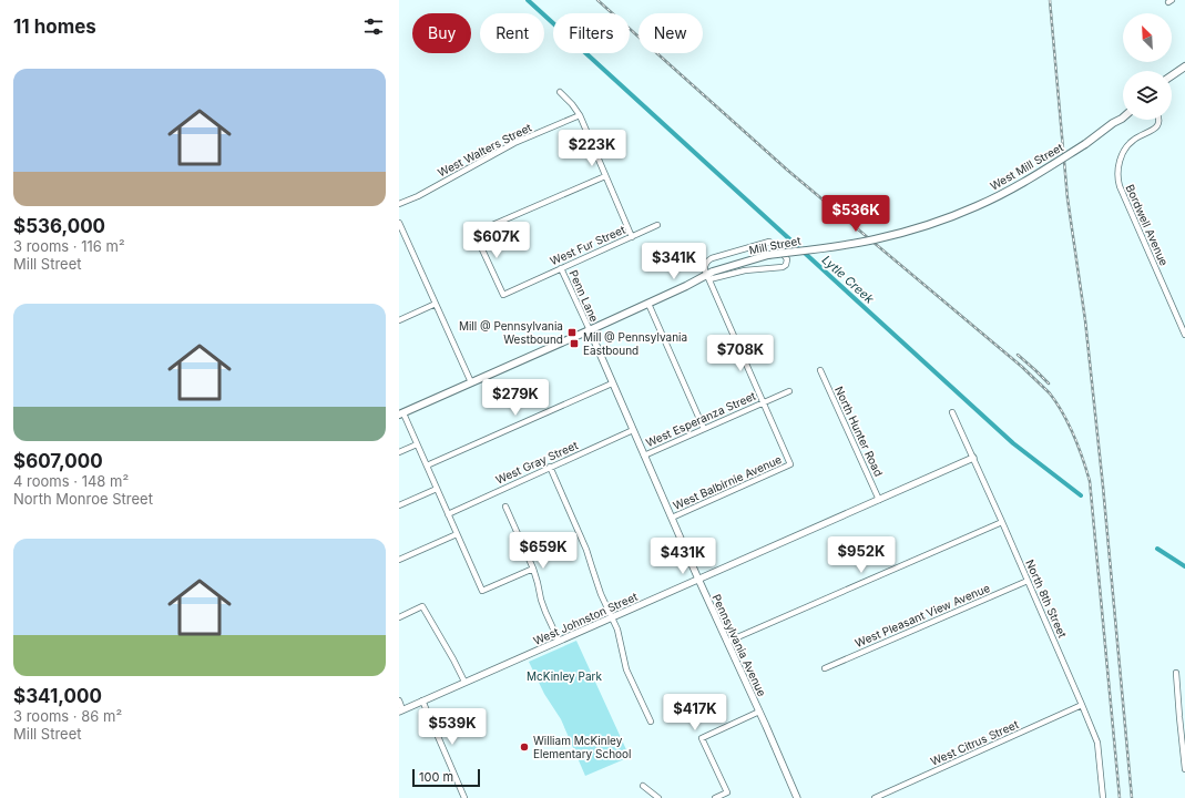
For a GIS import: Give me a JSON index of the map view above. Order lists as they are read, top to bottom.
{
  "streets": {
    "main road": ["West Mill Street", "Mill Street"],
    "street": [
      "West Walters Street",
      "Bordwell Avenue",
      "West Fur Street",
      "Penn Lane",
      "West Esperanza Street",
      "North Hunter Road",
      "West Gray Street",
      "West Balbirnie Avenue",
      "North 8th Street",
      "West Pleasant View Avenue",
      "West Johnston Street",
      "Pennsylvania Avenue",
      "West Citrus Street"
    ]
  },
  "crossings": [
    ["West Mill Street", "Mill Street"],
    ["West Fur Street", "Penn Lane"],
    ["Mill Street", "Penn Lane"],
    ["Mill Street", "Pennsylvania Avenue"],
    ["Penn Lane", "Pennsylvania Avenue"],
    ["West Esperanza Street", "West Balbirnie Avenue"],
    ["West Esperanza Street", "Pennsylvania Avenue"],
    ["North Hunter Road", "West Johnston Street"],
    ["West Gray Street", "Pennsylvania Avenue"],
    ["West Balbirnie Avenue", "Pennsylvania Avenue"],
    ["North 8th Street", "West Pleasant View Avenue"],
    ["North 8th Street", "West Johnston Street"],
    ["North 8th Street", "West Citrus Street"],
    ["West Johnston Street", "Pennsylvania Avenue"]
  ],
  "water": ["Lytle Creek"],
  "parks": ["McKinley Park"],
  "places": {
    "transit": ["Mill @ Pennsylvania Westbound", "Mill @ Pennsylvania Eastbound"],
    "other": ["William McKinley Elementary School"]
  },
  "scale_bar": "100 m",
  "north": "top left",
  "page": {
    "heading": "11 homes",
    "chip": [
      "Buy",
      "Rent",
      "Filters",
      "New"
    ],
    "list": [
      {
        "name": "$536,000",
        "note": "3 rooms · 116 m² · Mill Street"
      },
      {
        "name": "$607,000",
        "note": "4 rooms · 148 m² · North Monroe Street"
      },
      {
        "name": "$341,000",
        "note": "3 rooms · 86 m² · Mill Street"
      }
    ],
    "price": [
      "$223K",
      "$536K",
      "$607K",
      "$341K",
      "$708K",
      "$279K",
      "$659K",
      "$952K",
      "$431K",
      "$417K",
      "$539K"
    ],
    "scale": "100 m"
  }
}
